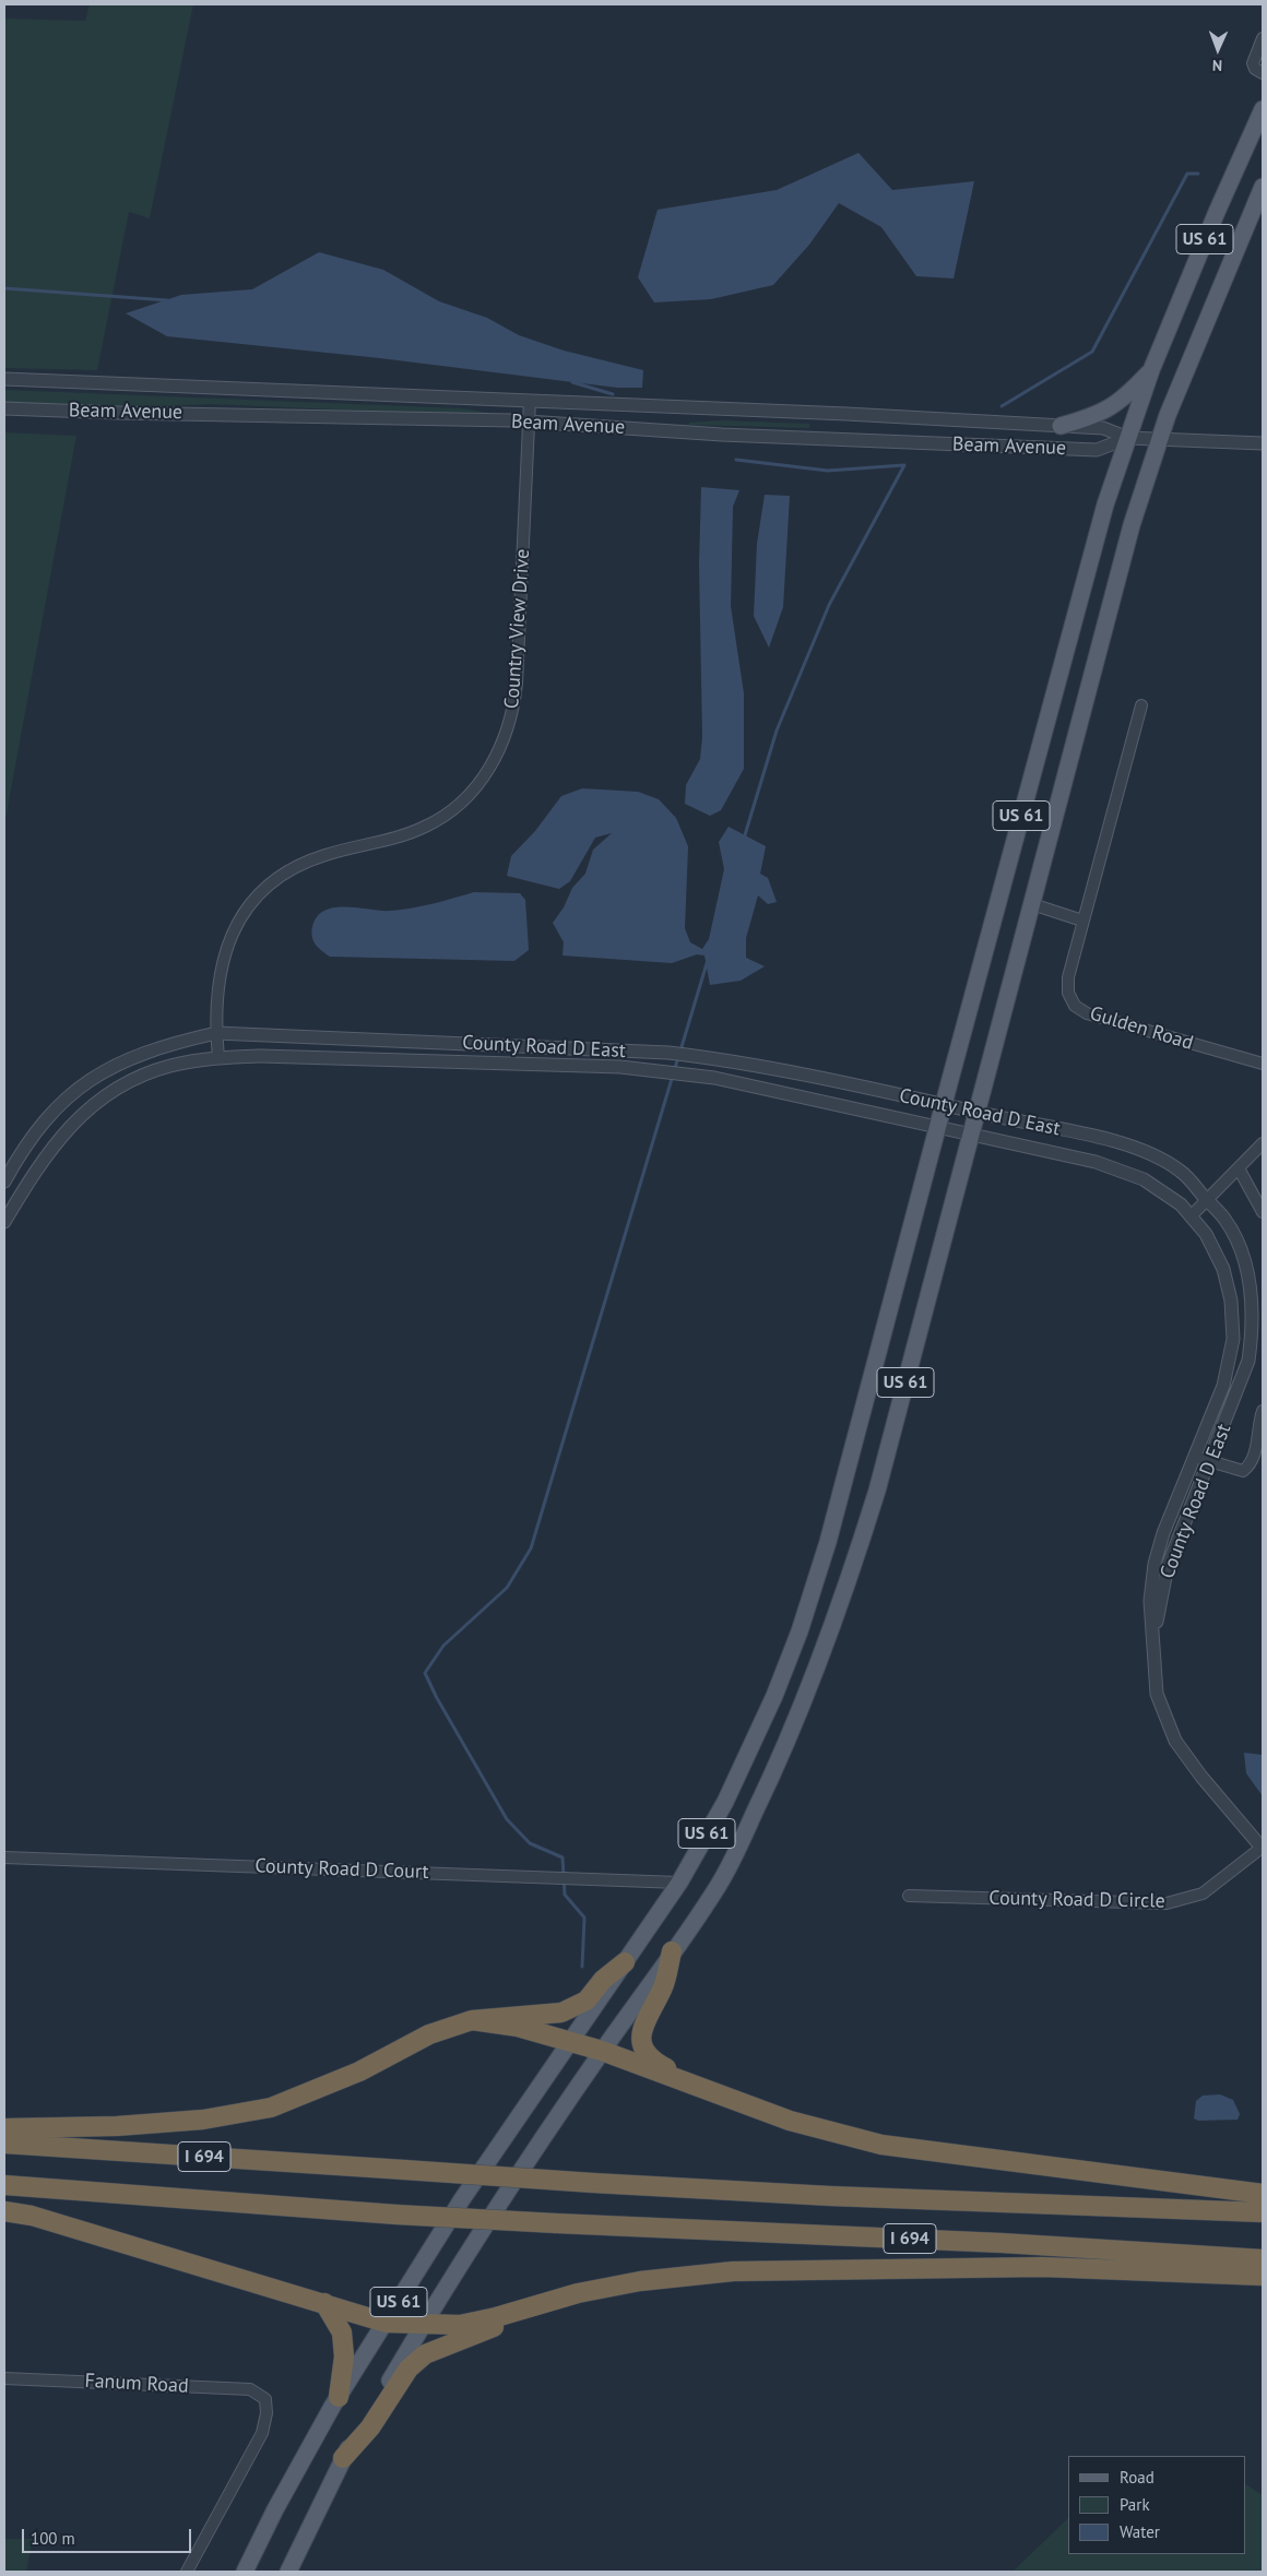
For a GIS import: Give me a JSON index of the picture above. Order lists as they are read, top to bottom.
{
  "streets": {
    "highway": ["I 694"],
    "main road": ["US 61"],
    "street": [
      "Beam Avenue",
      "Country View Drive",
      "Gulden Road",
      "County Road D East",
      "County Road D Court",
      "County Road D Circle",
      "Fanum Road"
    ]
  },
  "crossings": [
    ["US 61", "Beam Avenue"],
    ["US 61", "County Road D East"],
    ["US 61", "County Road D Court"],
    ["Beam Avenue", "Country View Drive"],
    ["Country View Drive", "County Road D East"]
  ],
  "legend": ["Road", "Park", "Water"],
  "scale_bar": "100 m",
  "north": "bottom"
}
